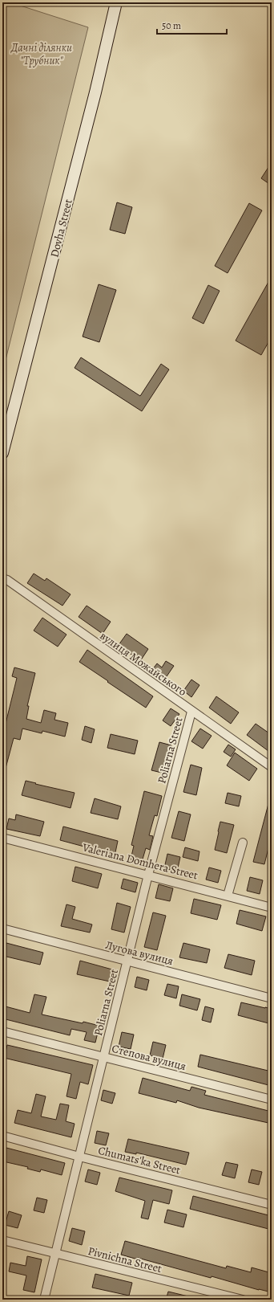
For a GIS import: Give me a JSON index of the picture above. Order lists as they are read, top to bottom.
{
  "streets": {
    "street": [
      "Dovha Street",
      "вулиця Можайського",
      "Poliarna Street",
      "Valeriana Domhera Street",
      "Лугова вулиця",
      "Степова вулиця",
      "Chumats'ka Street",
      "Pivnichna Street"
    ]
  },
  "crossings": [
    ["вулиця Можайського", "Poliarna Street"],
    ["Poliarna Street", "Valeriana Domhera Street"],
    ["Poliarna Street", "Лугова вулиця"],
    ["Poliarna Street", "Степова вулиця"],
    ["Poliarna Street", "Chumats'ka Street"],
    ["Poliarna Street", "Pivnichna Street"]
  ],
  "parks": ["Дачні ділянки \"Трубник\""],
  "scale_bar": "50 m"
}
